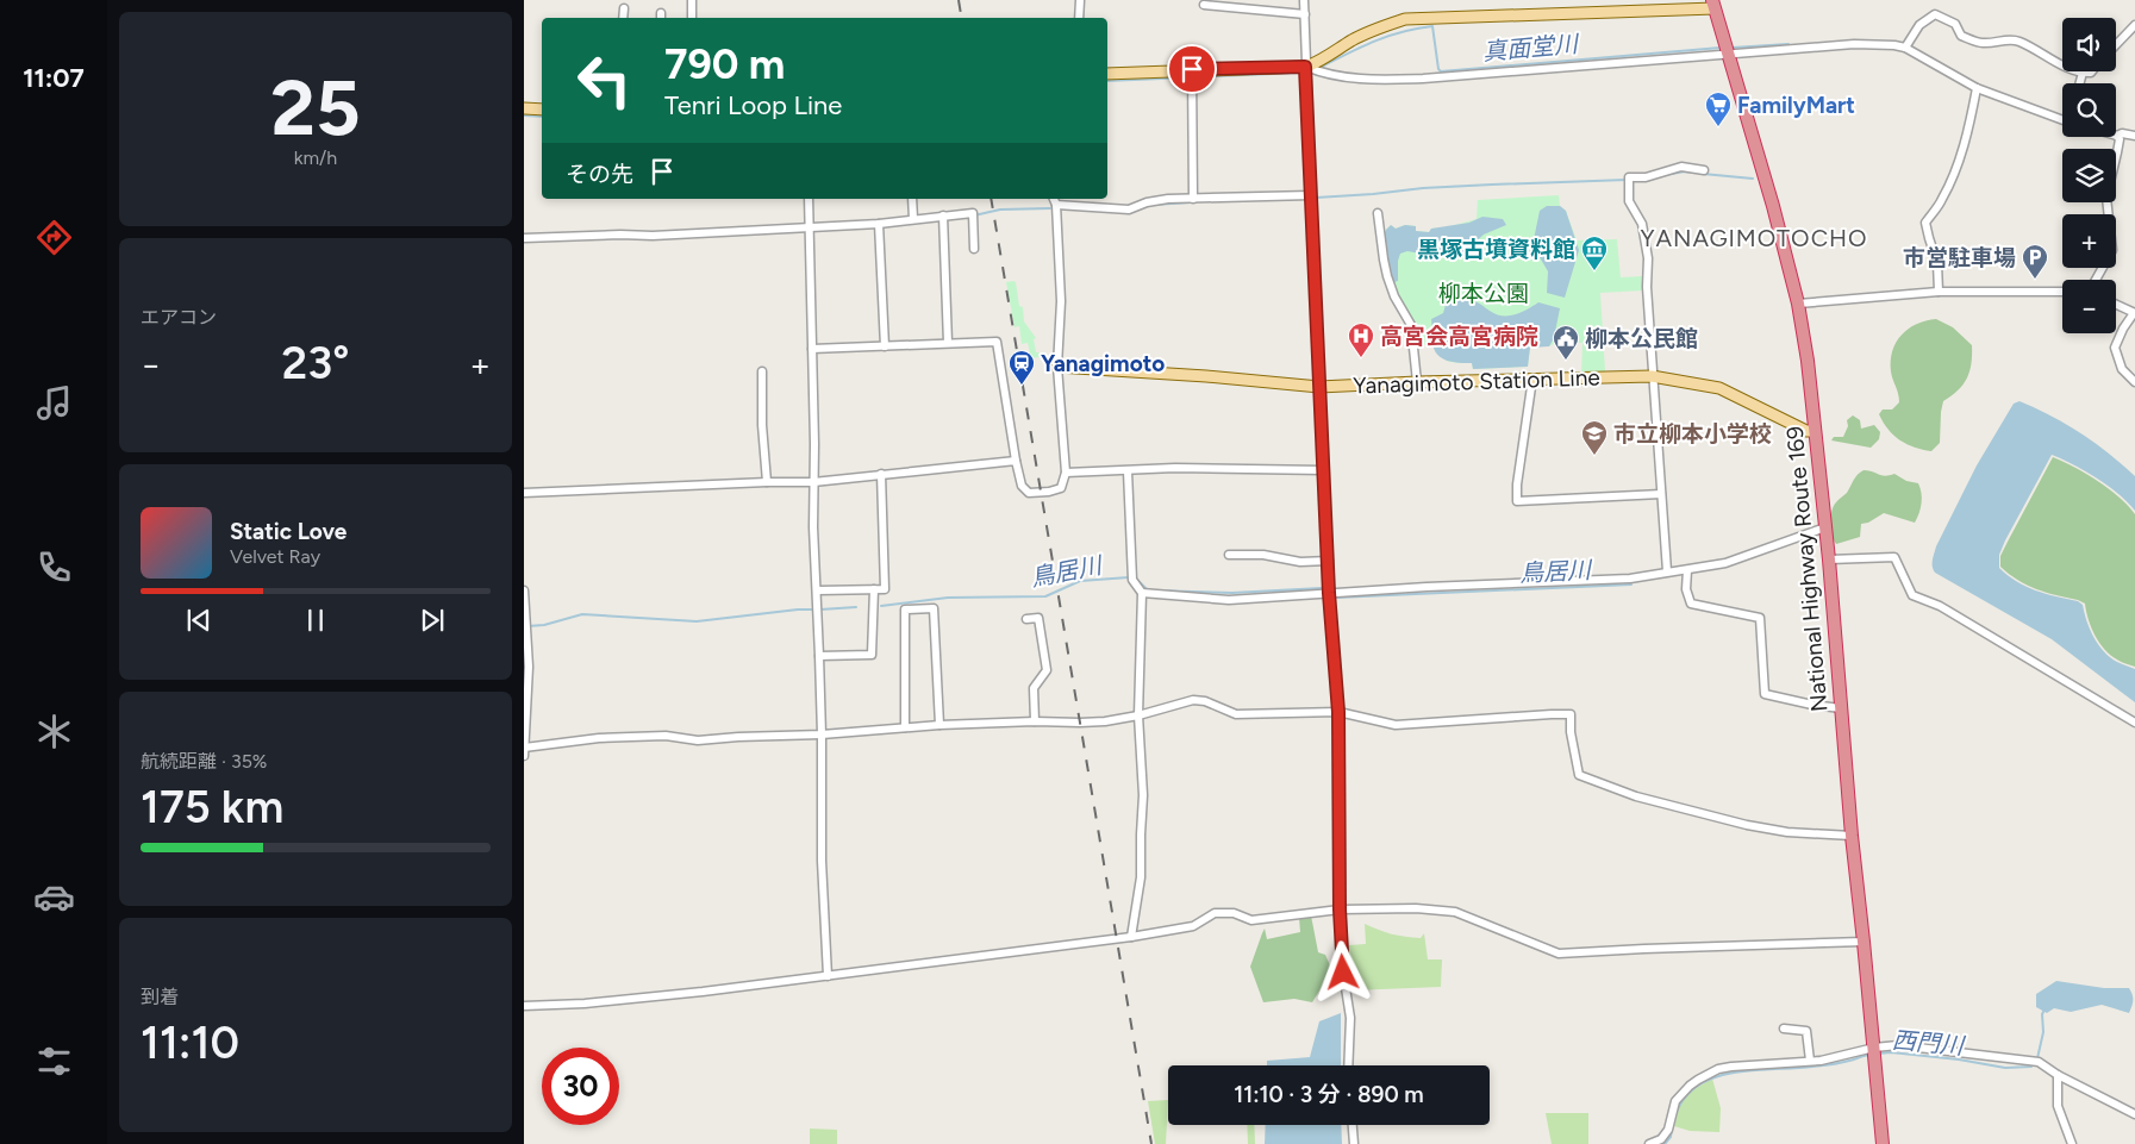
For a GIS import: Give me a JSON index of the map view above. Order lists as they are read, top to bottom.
{
  "streets": {
    "highway": ["National Highway Route 169"],
    "main road": ["Yanagimoto Station Line"]
  },
  "crossings": [
    ["Yanagimoto Station Line", "National Highway Route 169"]
  ],
  "districts": ["YANAGIMOTOCHO"],
  "water": ["真面堂川", "鳥居川", "西門川"],
  "parks": ["柳本公園"],
  "places": {
    "supermarket": ["FamilyMart"],
    "museum": ["黒塚古墳資料館"],
    "parking": ["市営駐車場"],
    "hospital": ["高宮会高宮病院"],
    "public building": ["柳本公民館"],
    "station": ["Yanagimoto"],
    "school or university": ["市立柳本小学校"]
  },
  "page": {
    "tabs": "11:07",
    "tile": [
      ["25", "km/h"],
      "エアコン",
      ["航続距離 · 35%", "175 km"],
      ["到着", "11:10"]
    ],
    "map_buttons": ["+", "−"],
    "turn": ["790 m", "Tenri Loop Line"],
    "then": "その先",
    "heat": ["−", "23°", "+"],
    "song": ["Static Love", "Velvet Ray"],
    "limit": "30",
    "trip": "11:10 · 3 分 · 890 m"
  }
}
